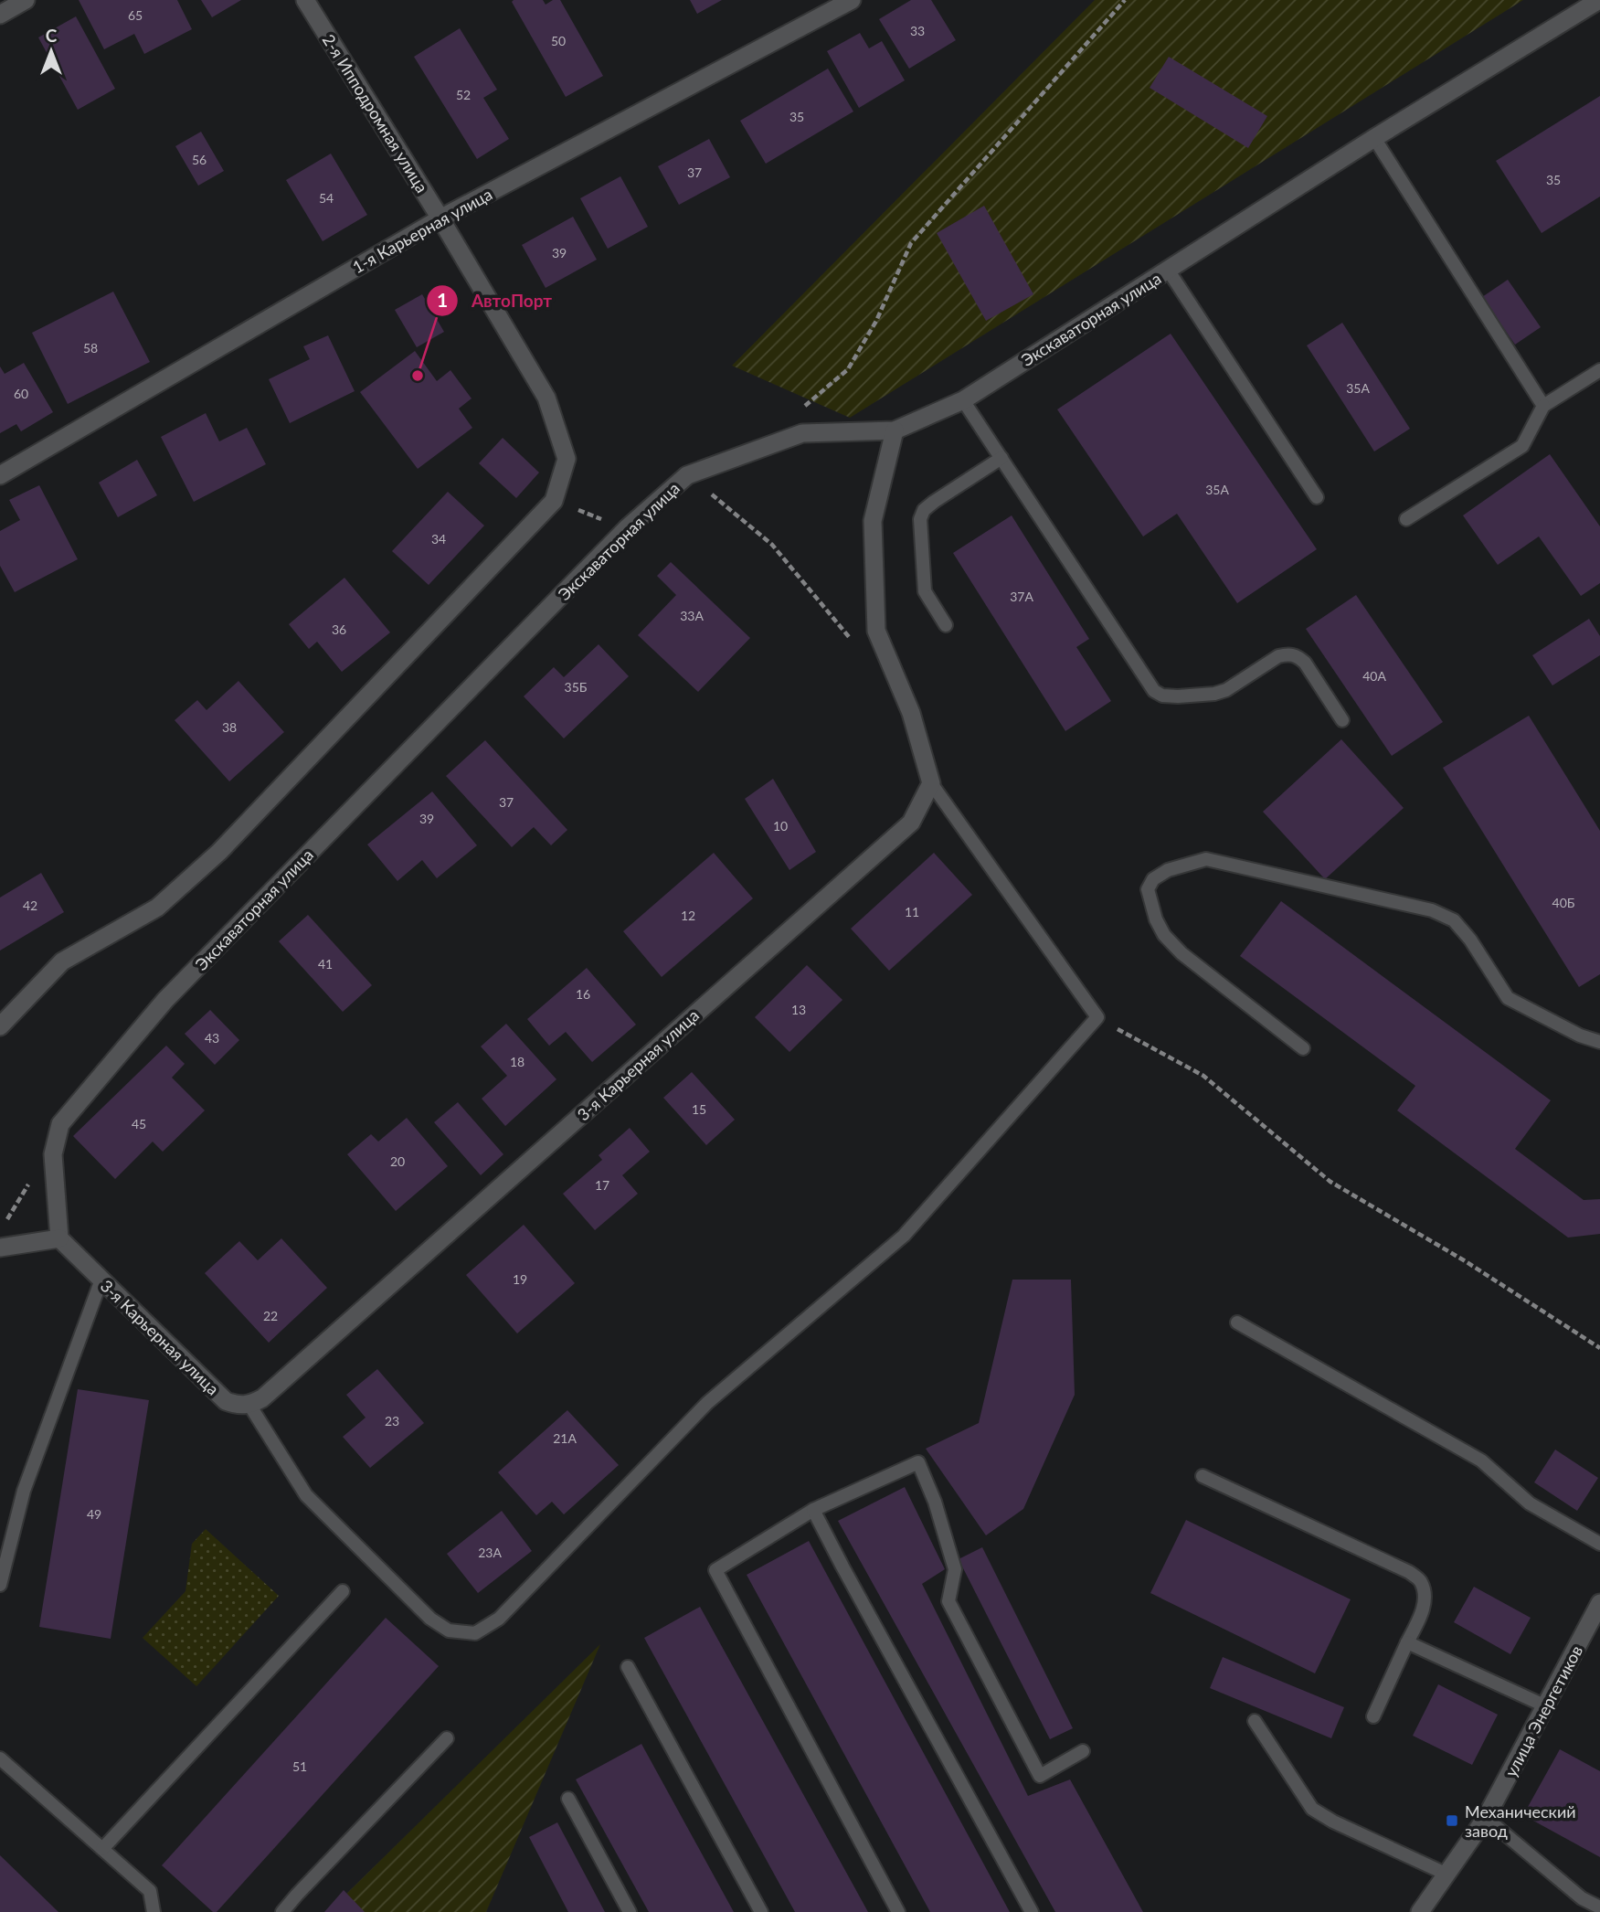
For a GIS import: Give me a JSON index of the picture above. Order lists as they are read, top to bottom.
{
  "streets": {
    "street": [
      "2-я Ипподромная улица",
      "1-я Карьерная улица",
      "Экскаваторная улица",
      "3-я Карьерная улица",
      "улица Энергетиков"
    ]
  },
  "crossings": [
    ["2-я Ипподромная улица", "1-я Карьерная улица"],
    ["Экскаваторная улица", "3-я Карьерная улица"]
  ],
  "places": {
    "other": ["АвтоПорт"],
    "transit": ["Механический завод"]
  },
  "house_numbers": [
    "65",
    "33",
    "50",
    "52",
    "35",
    "56",
    "37",
    "35",
    "54",
    "39",
    "58",
    "35А",
    "60",
    "35А",
    "34",
    "37А",
    "33А",
    "36",
    "40А",
    "35Б",
    "38",
    "37",
    "39",
    "10",
    "40Б",
    "42",
    "11",
    "12",
    "41",
    "16",
    "13",
    "43",
    "18",
    "15",
    "45",
    "20",
    "17",
    "19",
    "22",
    "23",
    "21А",
    "49",
    "23А",
    "51"
  ],
  "north": "top"
}
